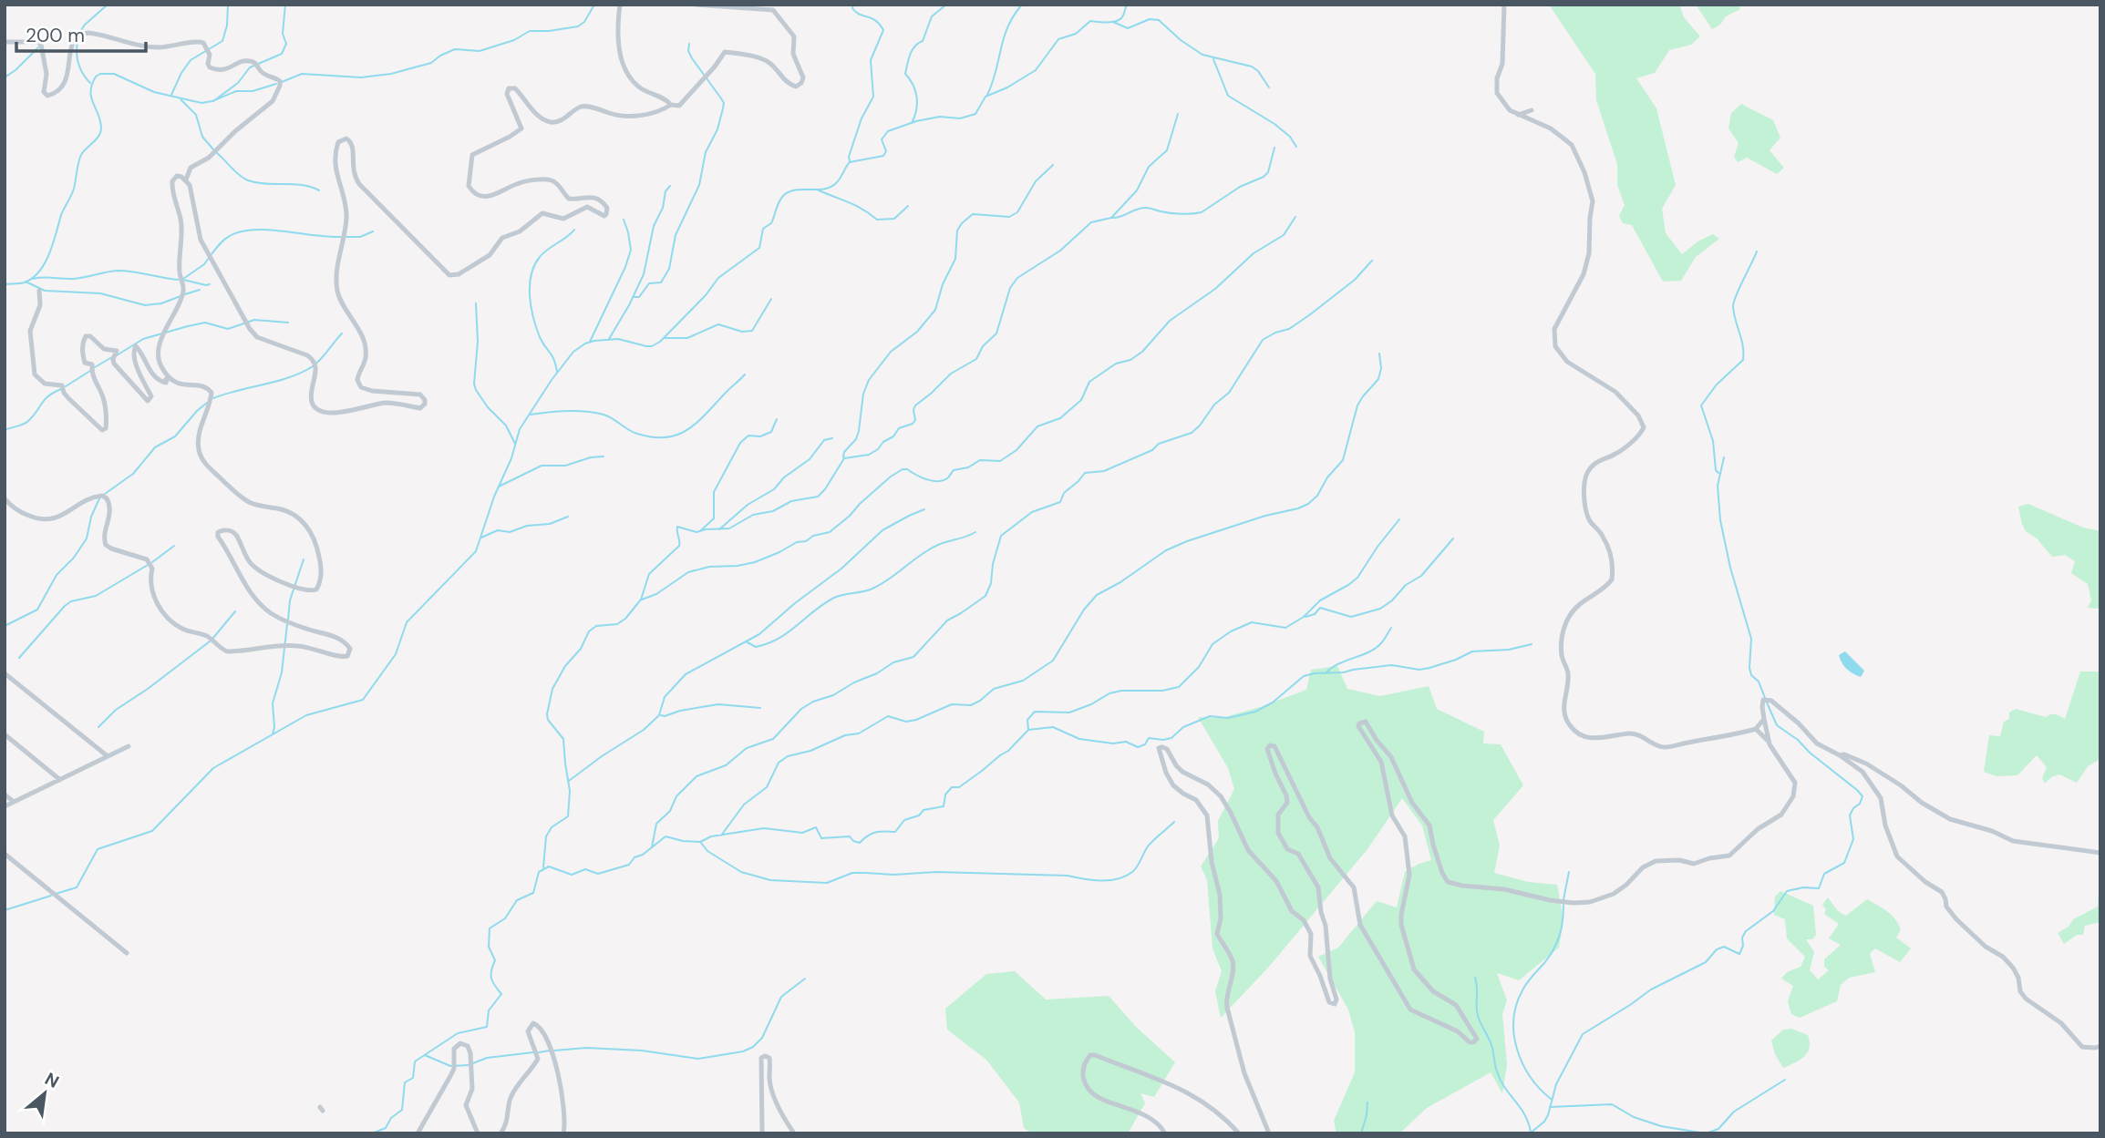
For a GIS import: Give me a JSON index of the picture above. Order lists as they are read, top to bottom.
{
  "scale_bar": "200 m",
  "north": "top right"
}
